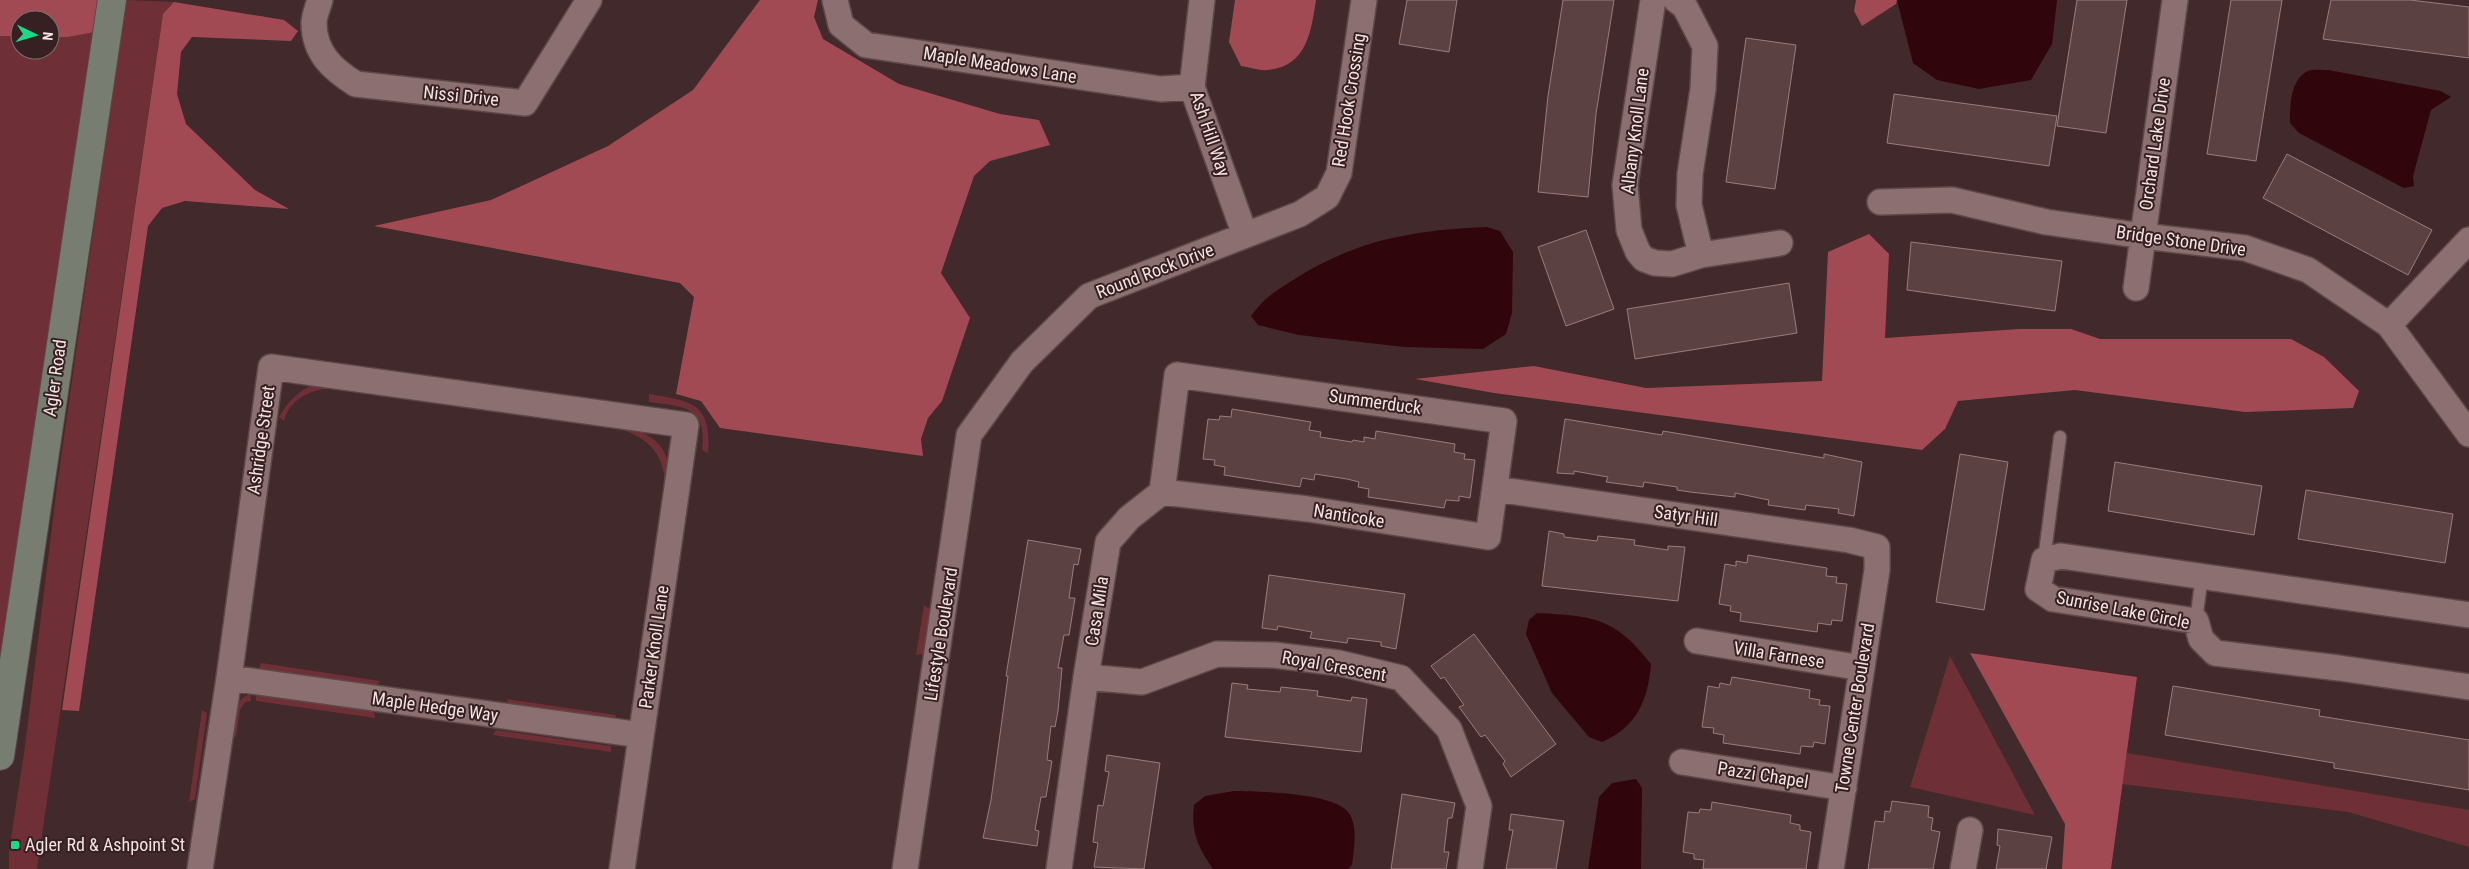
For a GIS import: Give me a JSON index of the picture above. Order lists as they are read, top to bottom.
{
  "streets": {
    "main road": ["Agler Road"],
    "street": [
      "Maple Meadows Lane",
      "Nissi Drive",
      "Red Hook Crossing",
      "Albany Knoll Lane",
      "Ash Hill Way",
      "Orchard Lake Drive",
      "Bridge Stone Drive",
      "Round Rock Drive",
      "Summerduck",
      "Ashridge Street",
      "Nanticoke",
      "Satyr Hill",
      "Sunrise Lake Circle",
      "Casa Mila",
      "Lifestyle Boulevard",
      "Parker Knoll Lane",
      "Villa Farnese",
      "Royal Crescent",
      "Maple Hedge Way",
      "Towne Center Boulevard",
      "Pazzi Chapel"
    ]
  },
  "crossings": [
    ["Maple Meadows Lane", "Ash Hill Way"],
    ["Red Hook Crossing", "Ash Hill Way"],
    ["Red Hook Crossing", "Round Rock Drive"],
    ["Ash Hill Way", "Round Rock Drive"],
    ["Orchard Lake Drive", "Bridge Stone Drive"],
    ["Round Rock Drive", "Lifestyle Boulevard"],
    ["Summerduck", "Nanticoke"],
    ["Summerduck", "Satyr Hill"],
    ["Summerduck", "Casa Mila"],
    ["Ashridge Street", "Parker Knoll Lane"],
    ["Ashridge Street", "Maple Hedge Way"],
    ["Nanticoke", "Satyr Hill"],
    ["Nanticoke", "Casa Mila"],
    ["Satyr Hill", "Towne Center Boulevard"],
    ["Casa Mila", "Royal Crescent"],
    ["Parker Knoll Lane", "Maple Hedge Way"],
    ["Villa Farnese", "Towne Center Boulevard"],
    ["Towne Center Boulevard", "Pazzi Chapel"]
  ],
  "places": {
    "transit": ["Agler Rd & Ashpoint St"]
  },
  "north": "right"
}
